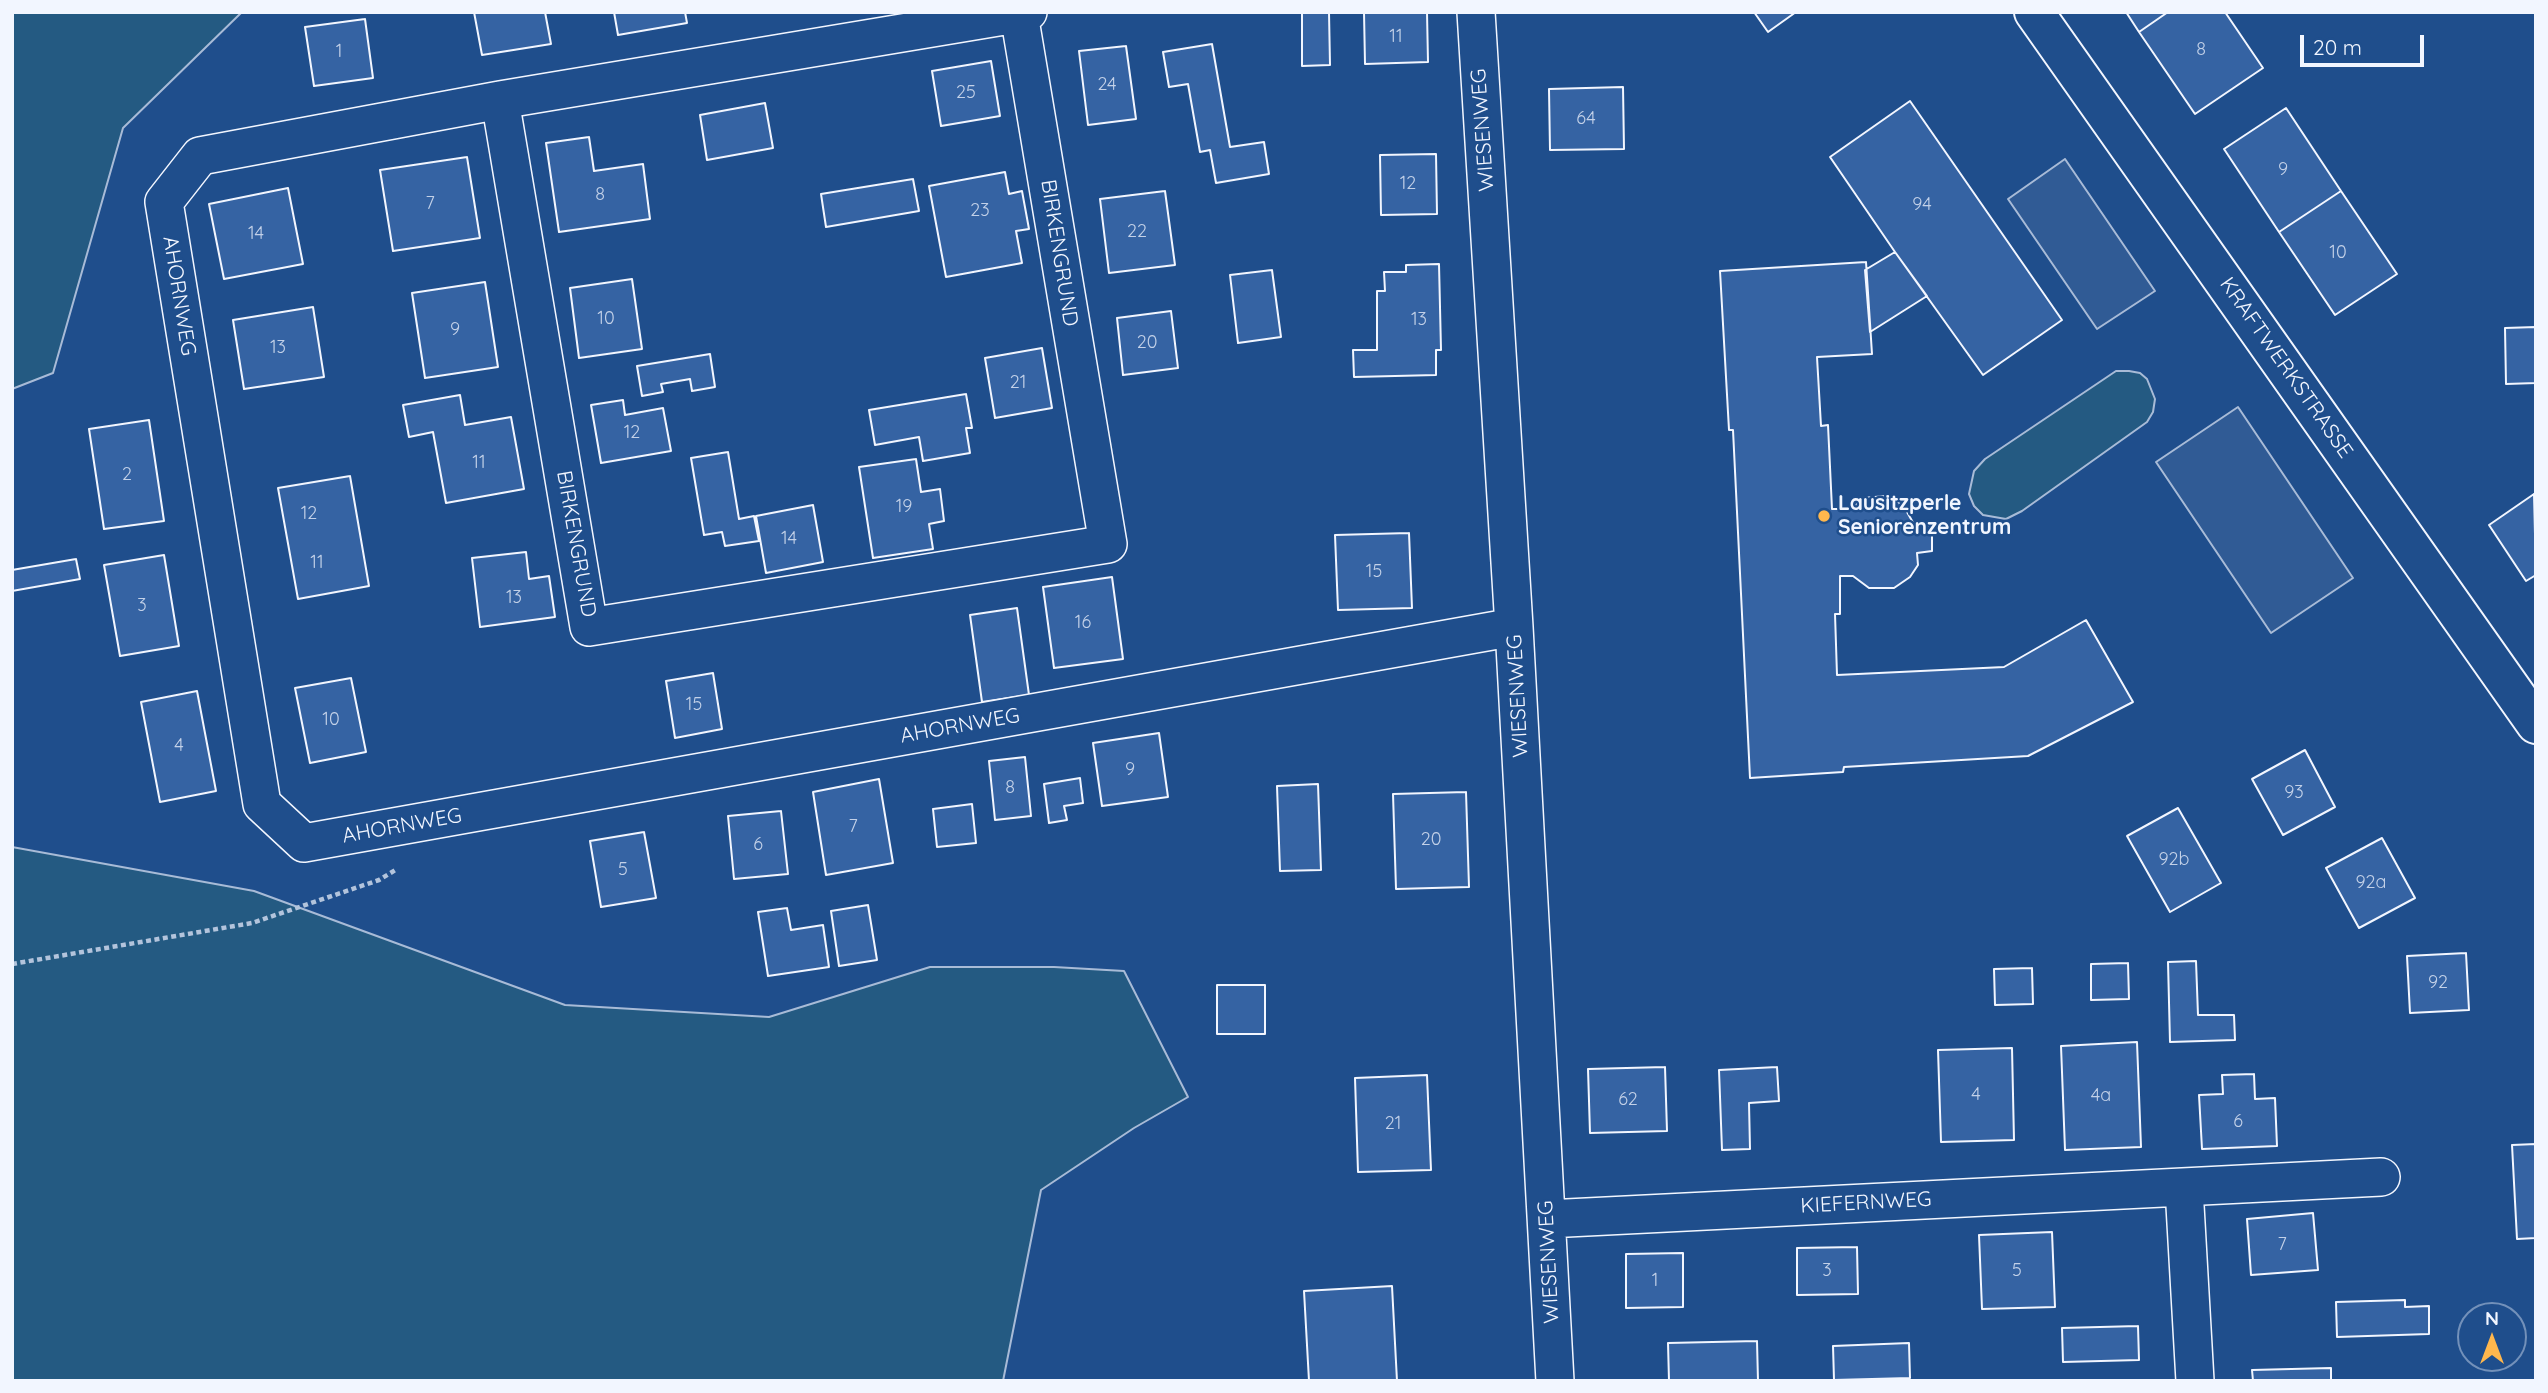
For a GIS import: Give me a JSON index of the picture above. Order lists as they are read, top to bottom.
{
  "streets": {
    "main road": ["KRAFTWERKSTRASSE"],
    "street": [
      "WIESENWEG",
      "BIRKENGRUND",
      "AHORNWEG",
      "KIEFERNWEG"
    ]
  },
  "crossings": [
    ["WIESENWEG", "AHORNWEG"],
    ["WIESENWEG", "KIEFERNWEG"],
    ["BIRKENGRUND", "AHORNWEG"]
  ],
  "places": ["Lausitzperle Seniorenzentrum"],
  "house_numbers": [
    "11",
    "8",
    "1",
    "24",
    "25",
    "64",
    "9",
    "12",
    "8",
    "7",
    "94",
    "23",
    "22",
    "14",
    "10",
    "10",
    "13",
    "9",
    "20",
    "13",
    "21",
    "12",
    "11",
    "2",
    "19",
    "12",
    "14",
    "11",
    "15",
    "13",
    "3",
    "16",
    "15",
    "10",
    "4",
    "9",
    "8",
    "93",
    "7",
    "20",
    "6",
    "92b",
    "5",
    "92a",
    "92",
    "4",
    "4a",
    "62",
    "6",
    "21",
    "7",
    "3",
    "5",
    "1"
  ],
  "scale_bar": "20 m",
  "north": "top"
}
